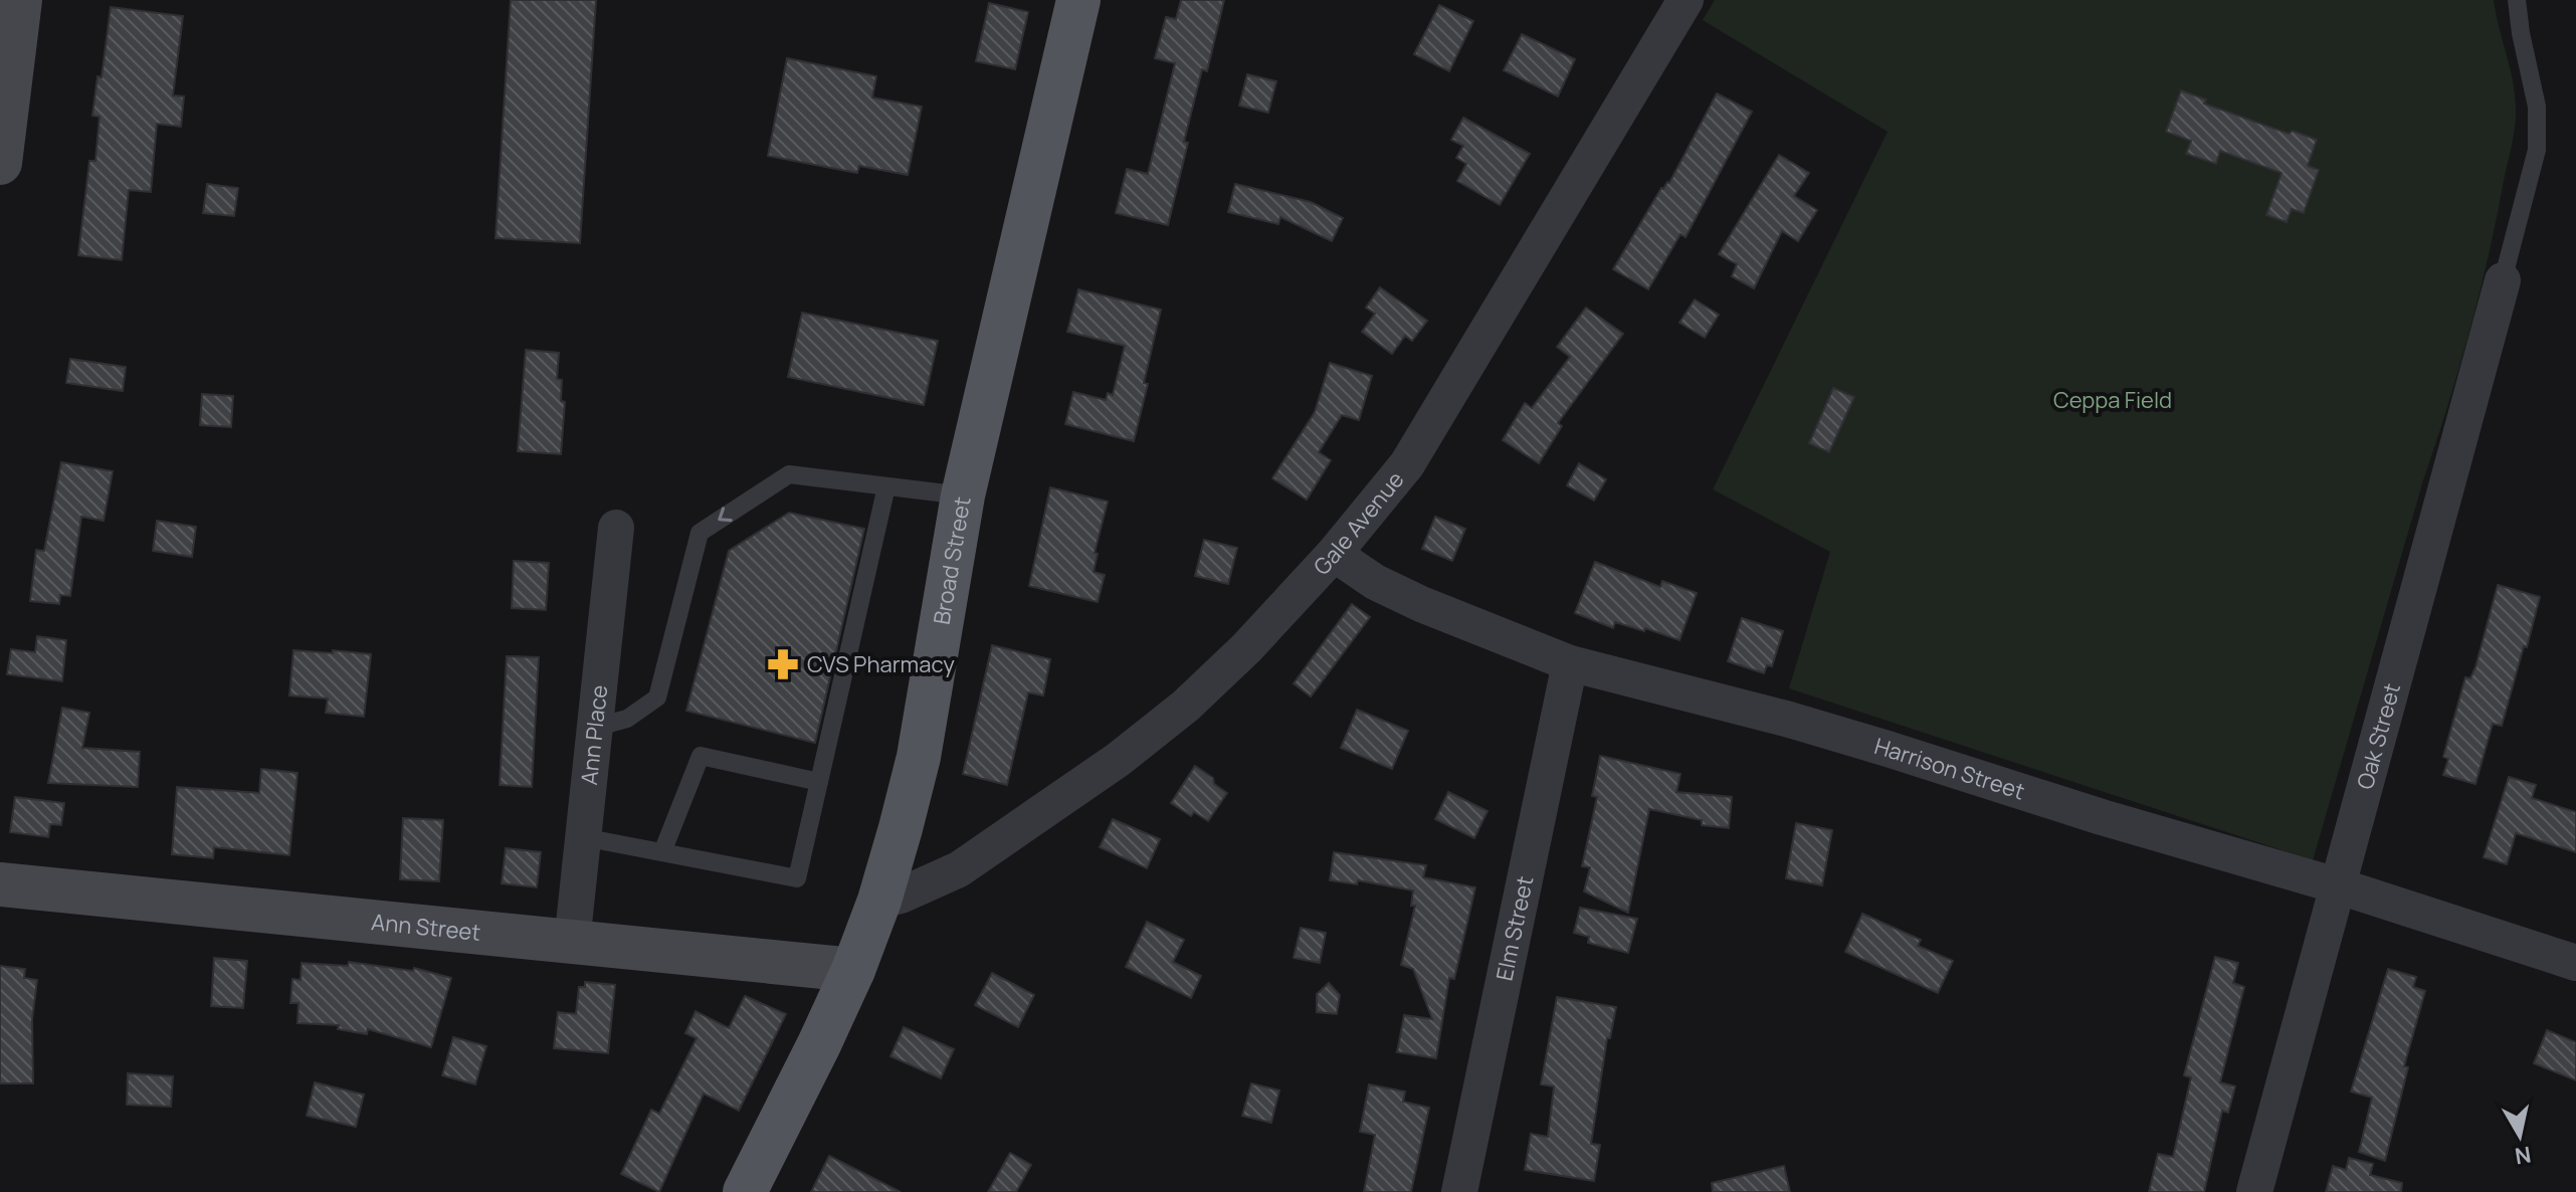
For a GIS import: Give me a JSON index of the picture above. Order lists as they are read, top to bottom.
{
  "streets": {
    "main road": ["Broad Street", "Ann Street"],
    "street": [
      "Gale Avenue",
      "Ann Place",
      "Oak Street",
      "Harrison Street",
      "Elm Street"
    ]
  },
  "crossings": [
    ["Gale Avenue", "Broad Street"],
    ["Gale Avenue", "Harrison Street"],
    ["Broad Street", "Ann Street"],
    ["Ann Place", "Ann Street"],
    ["Oak Street", "Harrison Street"],
    ["Harrison Street", "Elm Street"]
  ],
  "parks": ["Ceppa Field"],
  "places": {
    "pharmacy": ["CVS Pharmacy"]
  },
  "north": "bottom"
}
